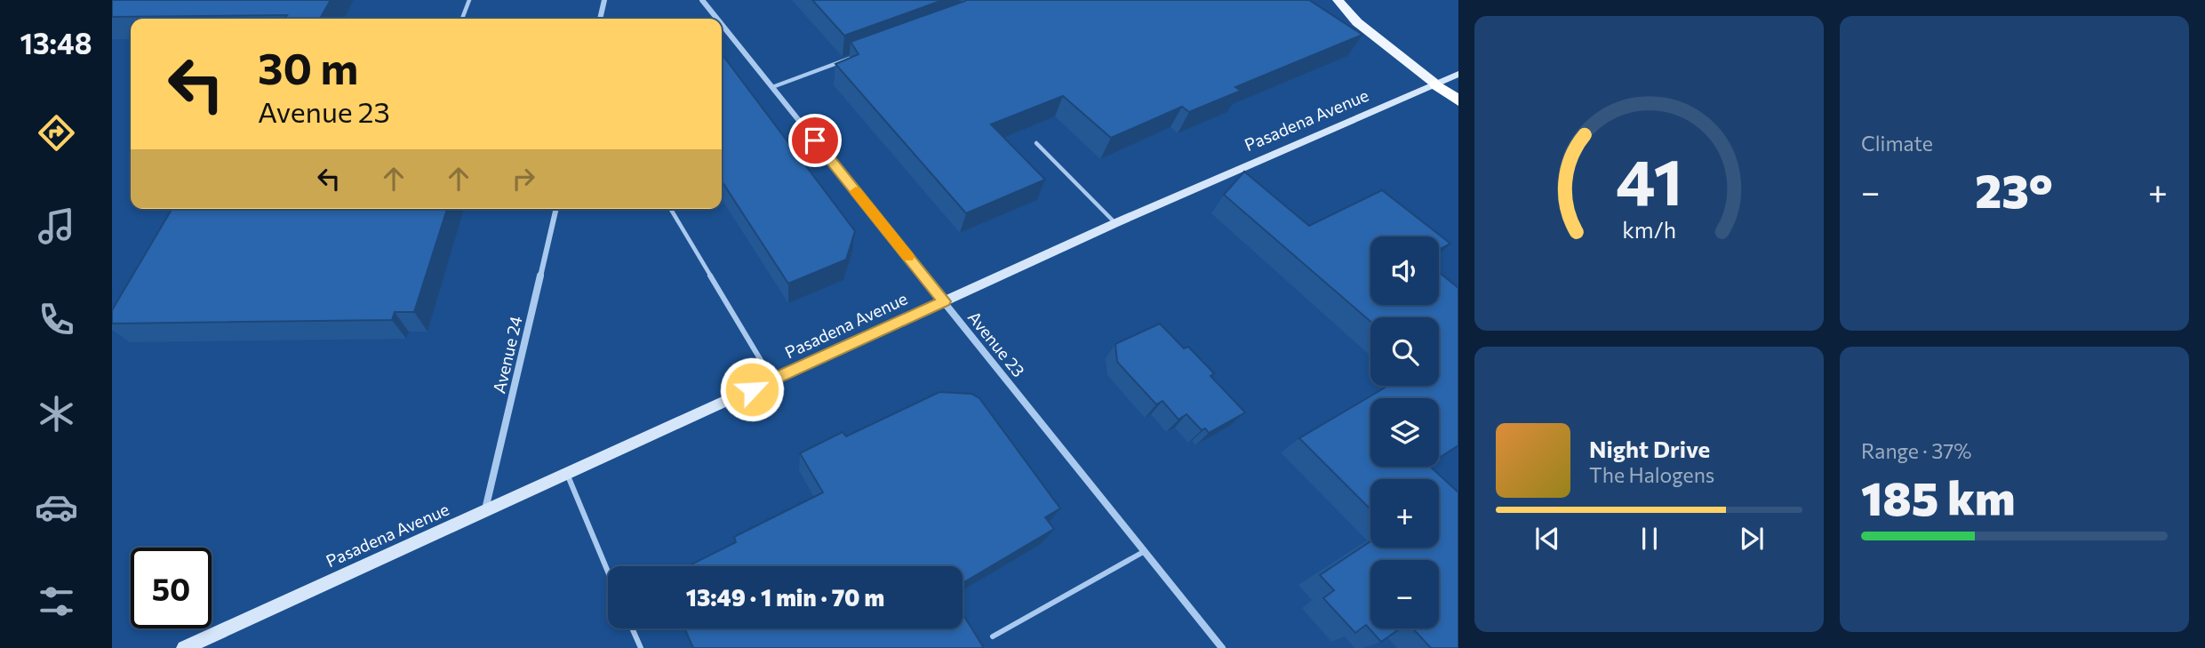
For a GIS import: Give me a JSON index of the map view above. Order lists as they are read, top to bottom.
{
  "streets": {
    "main road": ["Pasadena Avenue"],
    "street": ["Avenue 23", "Avenue 24"]
  },
  "crossings": [
    ["Pasadena Avenue", "Avenue 23"],
    ["Pasadena Avenue", "Avenue 24"]
  ],
  "page": {
    "tabs": "13:48",
    "tile": [
      "Climate",
      ["Range · 37%", "185 km"]
    ],
    "turn": ["30 m", "Avenue 23"],
    "heat": ["−", "23°", "+"],
    "map_buttons": ["+", "−"],
    "song": ["Night Drive", "The Halogens"],
    "limit": "50",
    "trip": "13:49 · 1 min · 70 m",
    "gauge": ["41", "km/h"]
  }
}
